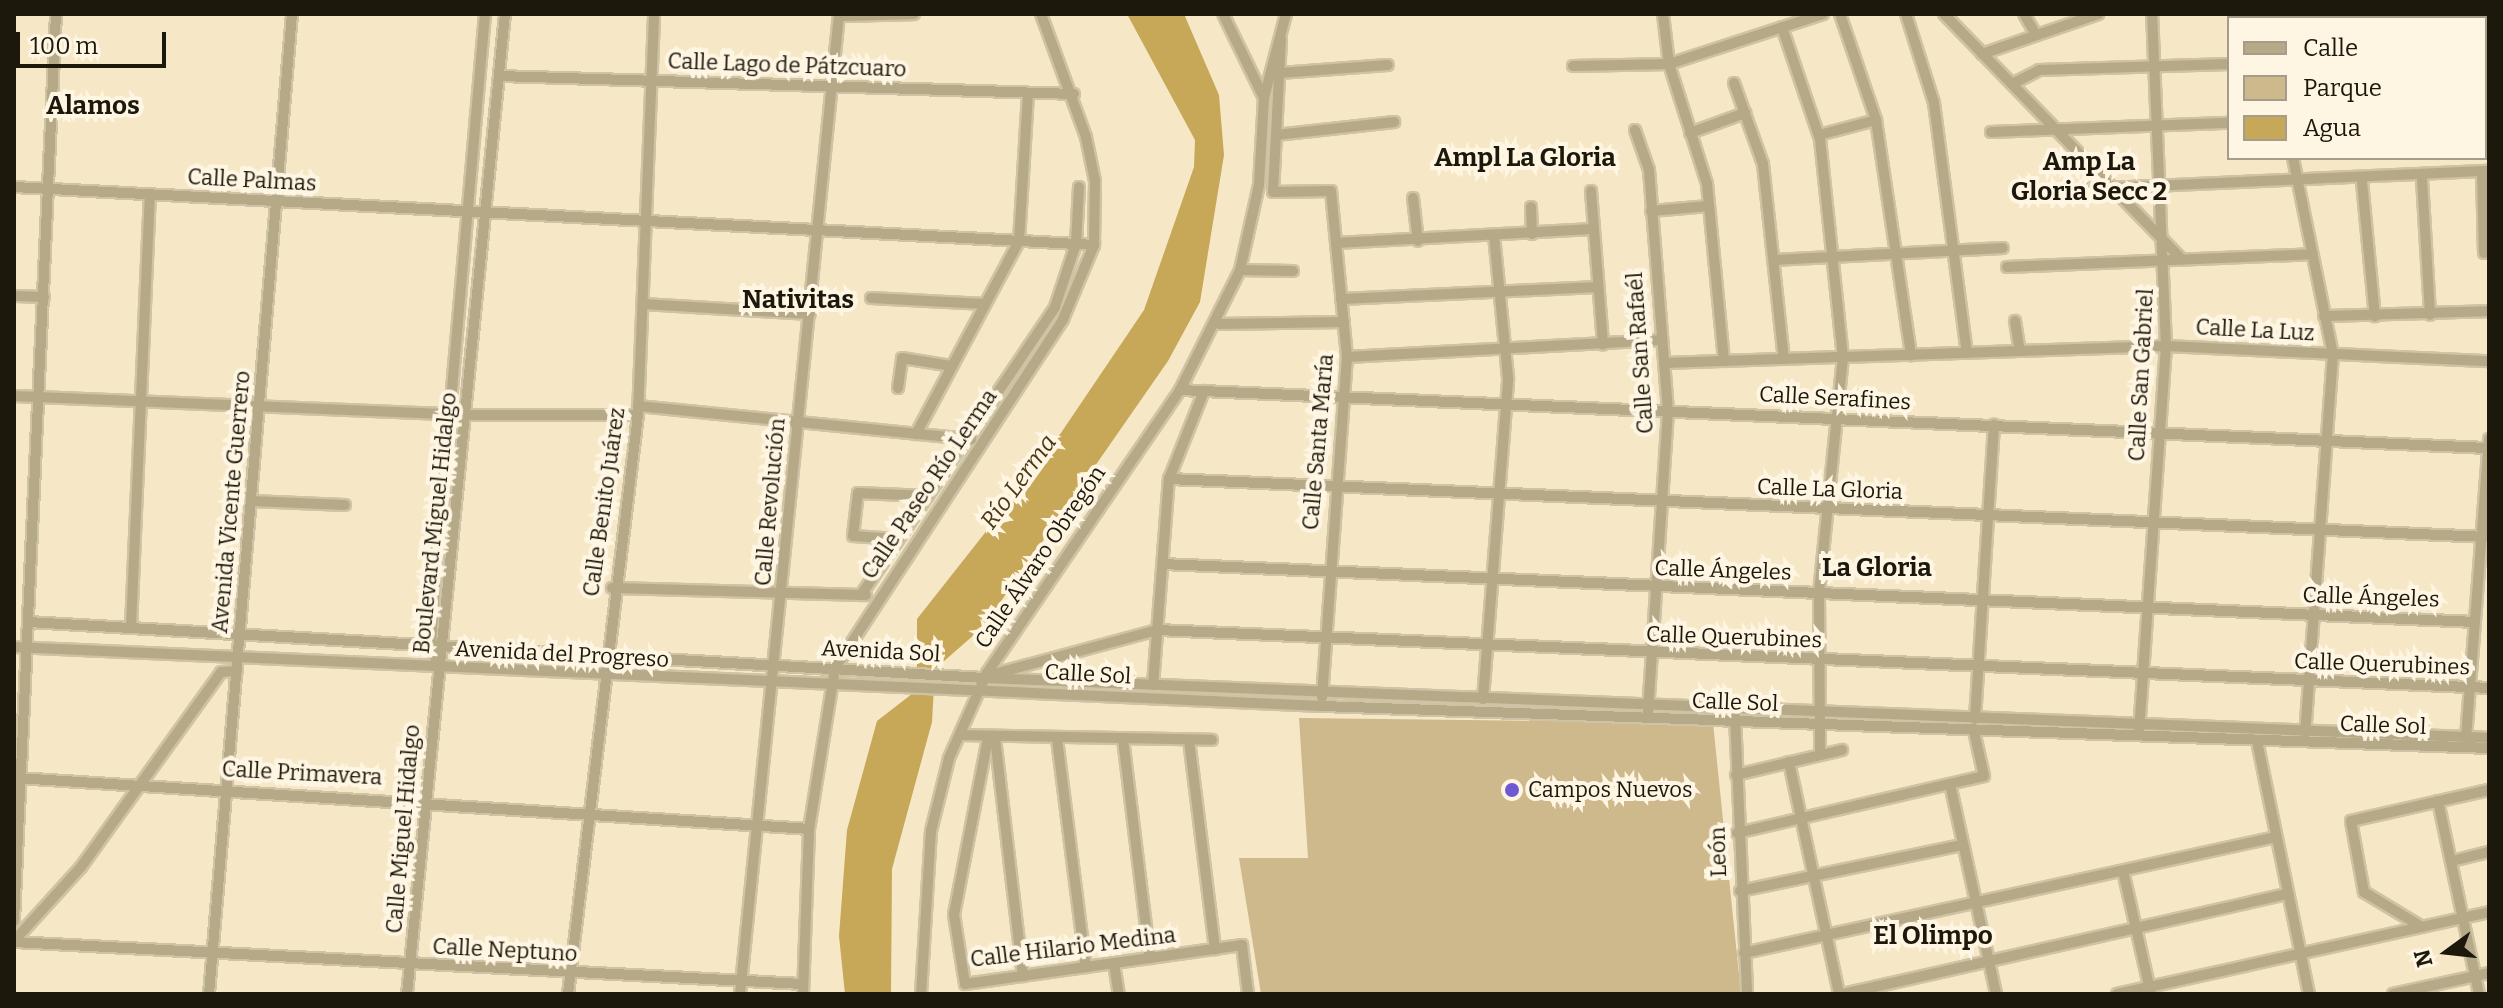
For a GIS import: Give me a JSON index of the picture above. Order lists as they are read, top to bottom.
{
  "streets": {
    "street": [
      "Calle Lago de Pátzcuaro",
      "Calle Palmas",
      "Calle La Luz",
      "Calle San Rafaél",
      "Calle San Gabriel",
      "Calle Serafines",
      "Calle Santa María",
      "Calle Paseo Río Lerma",
      "Calle La Gloria",
      "Avenida Vicente Guerrero",
      "Calle Benito Juárez",
      "Calle Revolución",
      "Boulevard Miguel Hidalgo",
      "Calle Álvaro Obregón",
      "Calle Ángeles",
      "Calle Querubines",
      "Avenida Sol",
      "Avenida del Progreso",
      "Calle Sol",
      "Calle Primavera",
      "Calle Miguel Hidalgo",
      "León",
      "Calle Hilario Medina",
      "Calle Neptuno"
    ]
  },
  "crossings": [
    ["Calle Lago de Pátzcuaro", "Calle Paseo Río Lerma"],
    ["Calle Lago de Pátzcuaro", "Calle Benito Juárez"],
    ["Calle Lago de Pátzcuaro", "Calle Revolución"],
    ["Calle Lago de Pátzcuaro", "Boulevard Miguel Hidalgo"],
    ["Calle Palmas", "Calle Paseo Río Lerma"],
    ["Calle Palmas", "Avenida Vicente Guerrero"],
    ["Calle Palmas", "Calle Benito Juárez"],
    ["Calle Palmas", "Calle Revolución"],
    ["Calle Palmas", "Boulevard Miguel Hidalgo"],
    ["Calle La Luz", "Calle San Rafaél"],
    ["Calle La Luz", "Calle San Gabriel"],
    ["Calle San Rafaél", "Calle Serafines"],
    ["Calle San Rafaél", "Calle La Gloria"],
    ["Calle San Rafaél", "Calle Ángeles"],
    ["Calle San Rafaél", "Calle Querubines"],
    ["Calle San Rafaél", "Calle Sol"],
    ["Calle San Gabriel", "Calle Serafines"],
    ["Calle San Gabriel", "Calle La Gloria"],
    ["Calle San Gabriel", "Calle Ángeles"],
    ["Calle San Gabriel", "Calle Querubines"],
    ["Calle San Gabriel", "Calle Sol"],
    ["Calle Serafines", "Calle Santa María"],
    ["Calle Serafines", "Calle Álvaro Obregón"],
    ["Calle Santa María", "Calle La Gloria"],
    ["Calle Santa María", "Calle Ángeles"],
    ["Calle Santa María", "Calle Querubines"],
    ["Calle Santa María", "Calle Sol"],
    ["Calle Paseo Río Lerma", "Avenida Sol"],
    ["Calle Paseo Río Lerma", "Calle Primavera"],
    ["Calle Paseo Río Lerma", "Calle Neptuno"],
    ["Avenida Vicente Guerrero", "Avenida del Progreso"],
    ["Avenida Vicente Guerrero", "Calle Primavera"],
    ["Avenida Vicente Guerrero", "Calle Neptuno"],
    ["Calle Benito Juárez", "Avenida del Progreso"],
    ["Calle Benito Juárez", "Calle Primavera"],
    ["Calle Benito Juárez", "Calle Neptuno"],
    ["Calle Revolución", "Avenida Sol"],
    ["Calle Revolución", "Avenida del Progreso"],
    ["Calle Revolución", "Calle Primavera"],
    ["Calle Revolución", "Calle Neptuno"],
    ["Boulevard Miguel Hidalgo", "Avenida del Progreso"],
    ["Boulevard Miguel Hidalgo", "Calle Miguel Hidalgo"],
    ["Calle Álvaro Obregón", "Calle Querubines"],
    ["Calle Álvaro Obregón", "Avenida Sol"],
    ["Calle Álvaro Obregón", "Calle Sol"],
    ["Calle Querubines", "Avenida Sol"],
    ["Calle Querubines", "Calle Sol"],
    ["Avenida Sol", "Avenida del Progreso"],
    ["Avenida Sol", "Calle Sol"],
    ["Avenida del Progreso", "Calle Miguel Hidalgo"],
    ["Calle Sol", "León"],
    ["Calle Primavera", "Calle Miguel Hidalgo"],
    ["Calle Miguel Hidalgo", "Calle Neptuno"]
  ],
  "districts": [
    "Alamos",
    "Ampl La Gloria",
    "Amp La Gloria Secc 2",
    "Nativitas",
    "La Gloria",
    "El Olimpo"
  ],
  "water": ["Río Lerma"],
  "places": ["Campos Nuevos"],
  "legend": ["Calle", "Parque", "Agua"],
  "scale_bar": "100 m",
  "north": "left"
}
